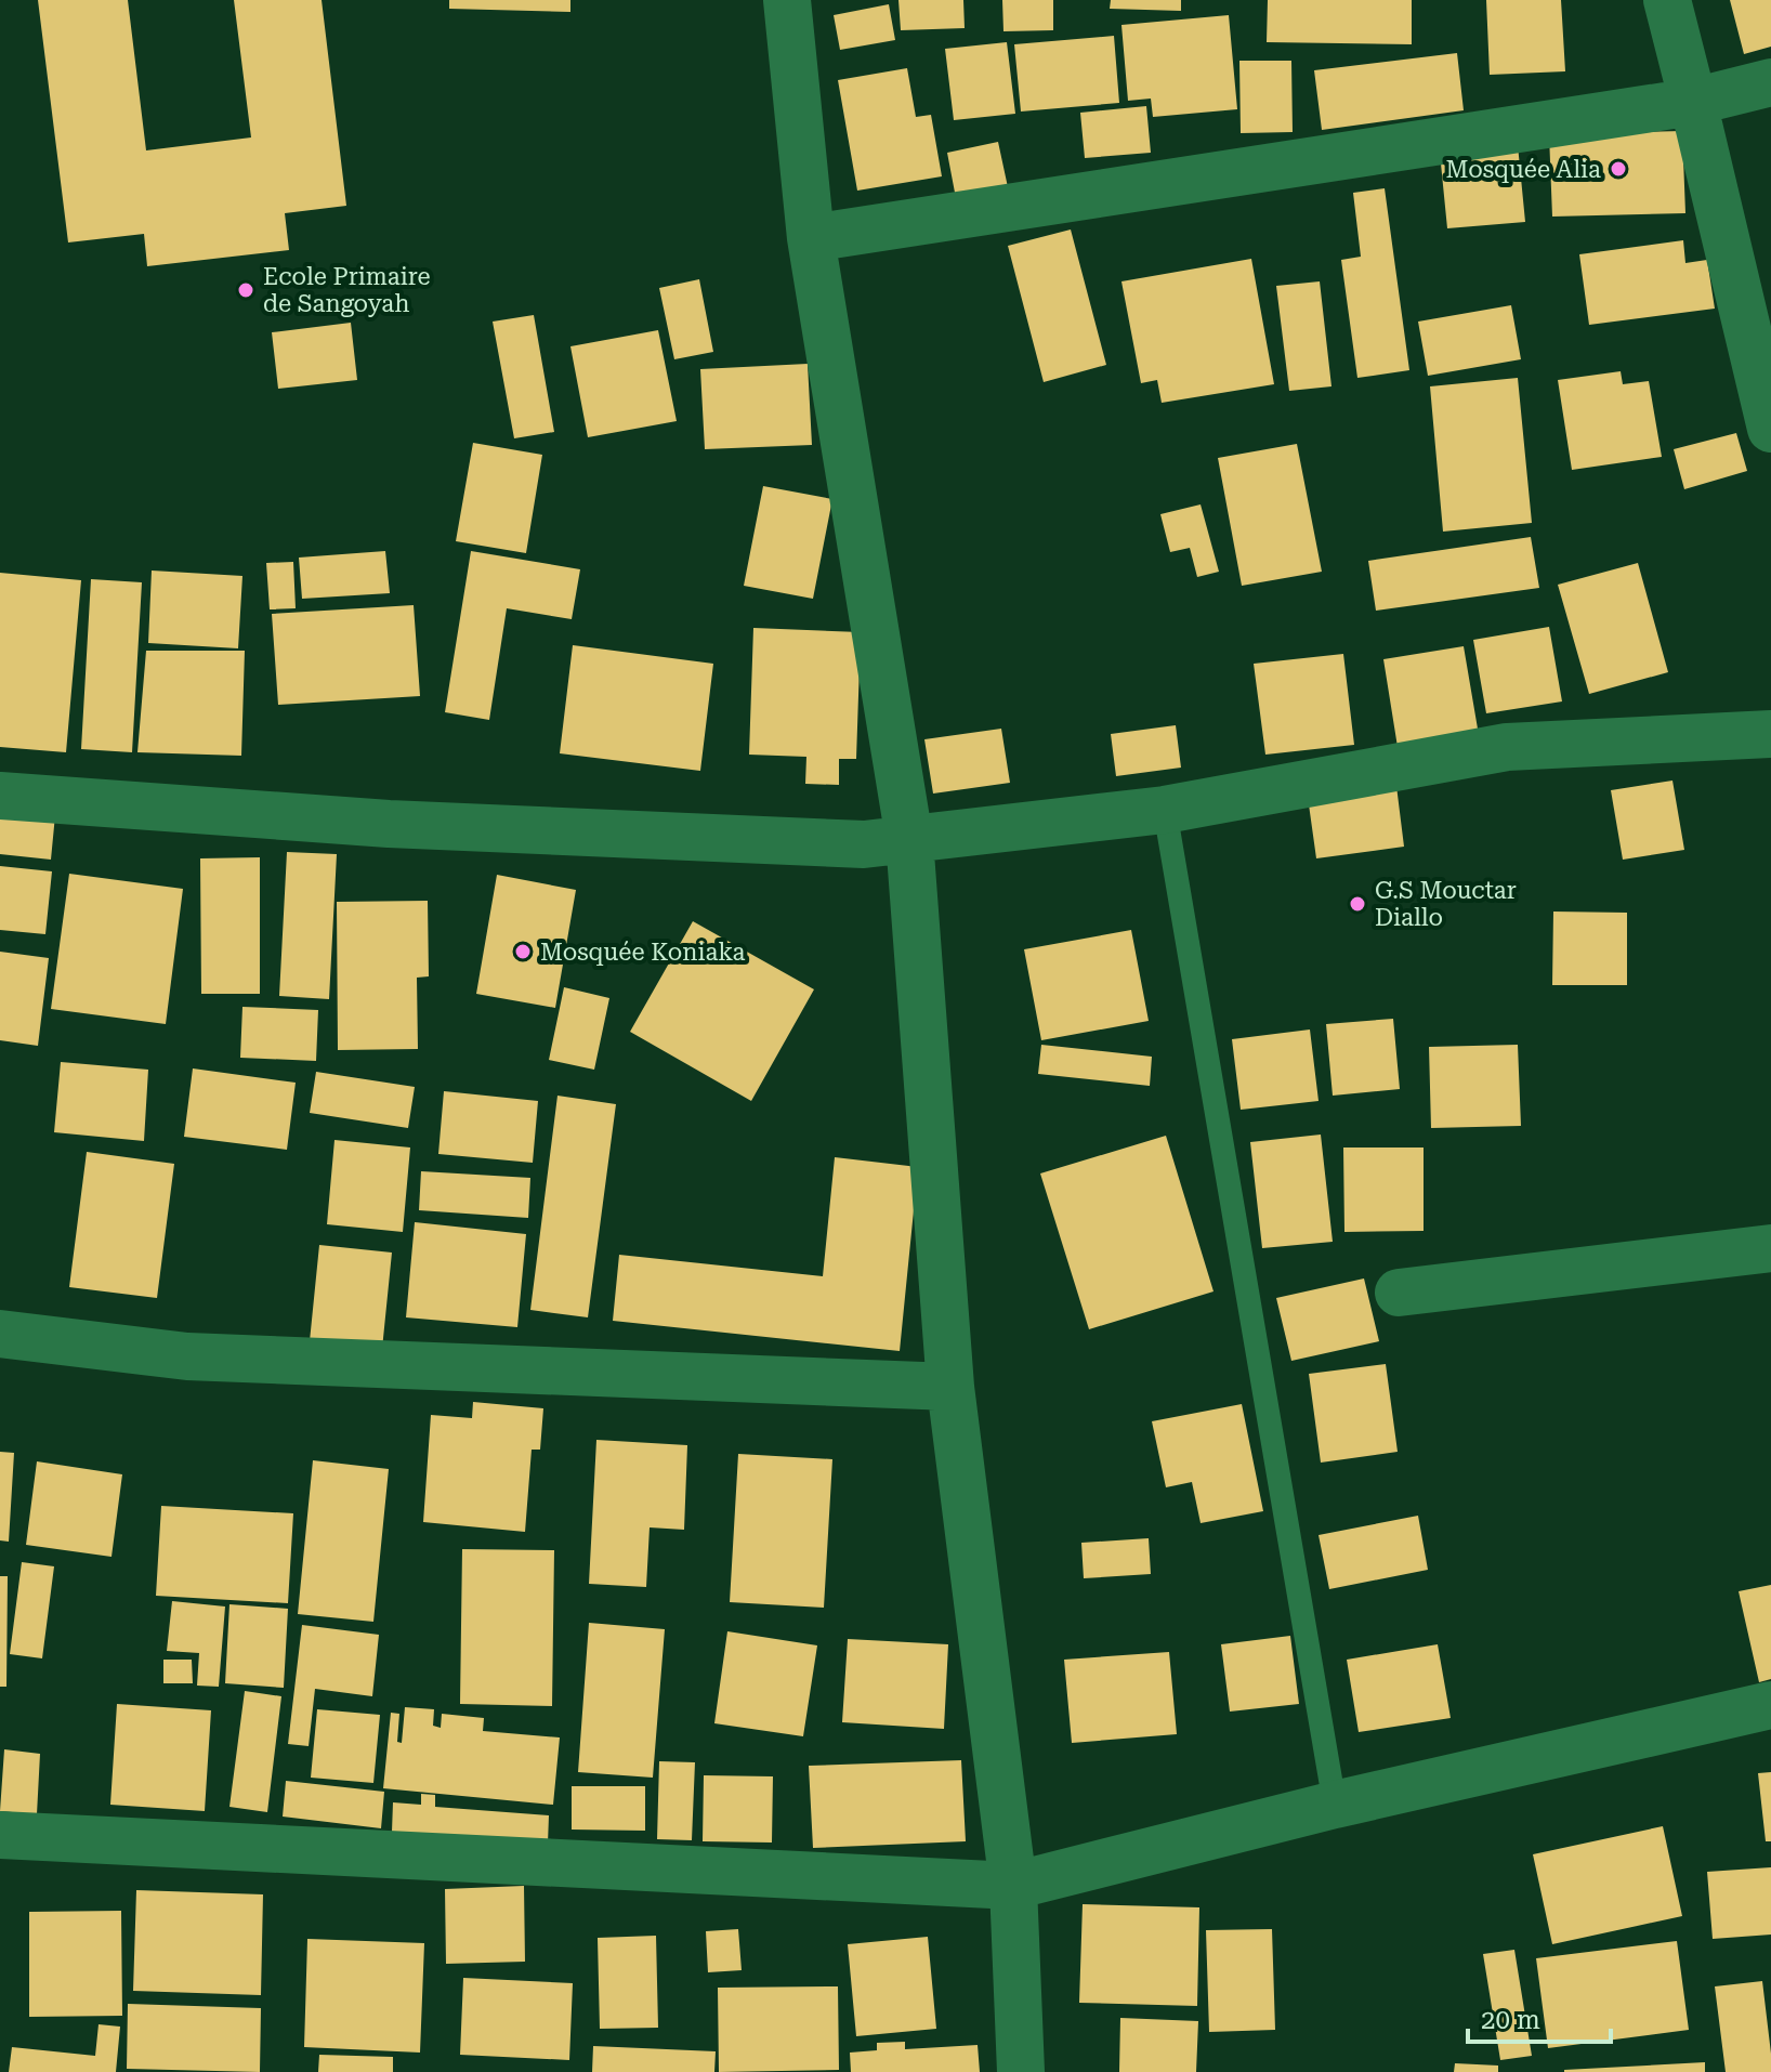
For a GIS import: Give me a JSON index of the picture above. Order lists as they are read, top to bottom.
{
  "places": [
    "Mosquée Alia",
    "Ecole Primaire de Sangoyah",
    "G.S Mouctar Diallo",
    "Mosquée Koniaka"
  ],
  "scale_bar": "20 m"
}
